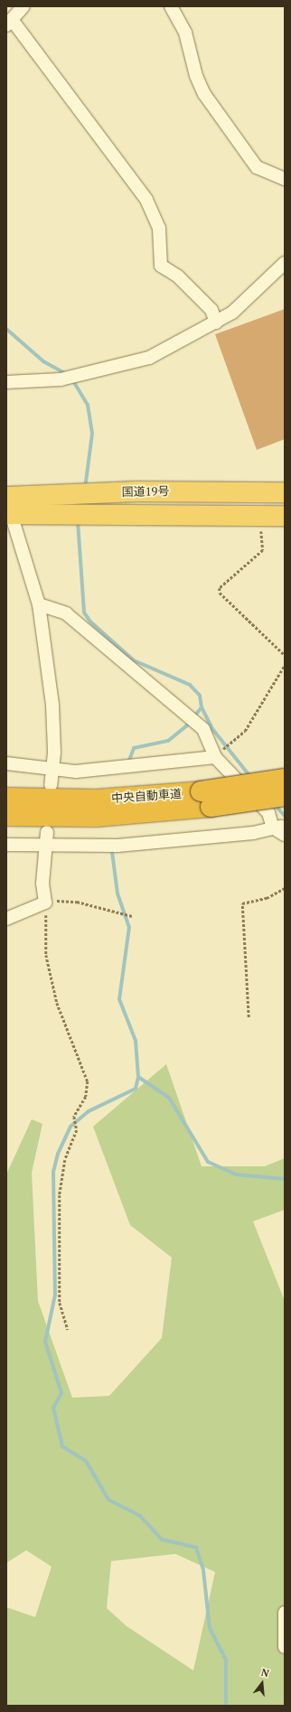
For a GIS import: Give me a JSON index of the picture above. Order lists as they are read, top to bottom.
{
  "streets": {
    "highway": ["国道19号", "中央自動車道"]
  },
  "north": "top"
}
